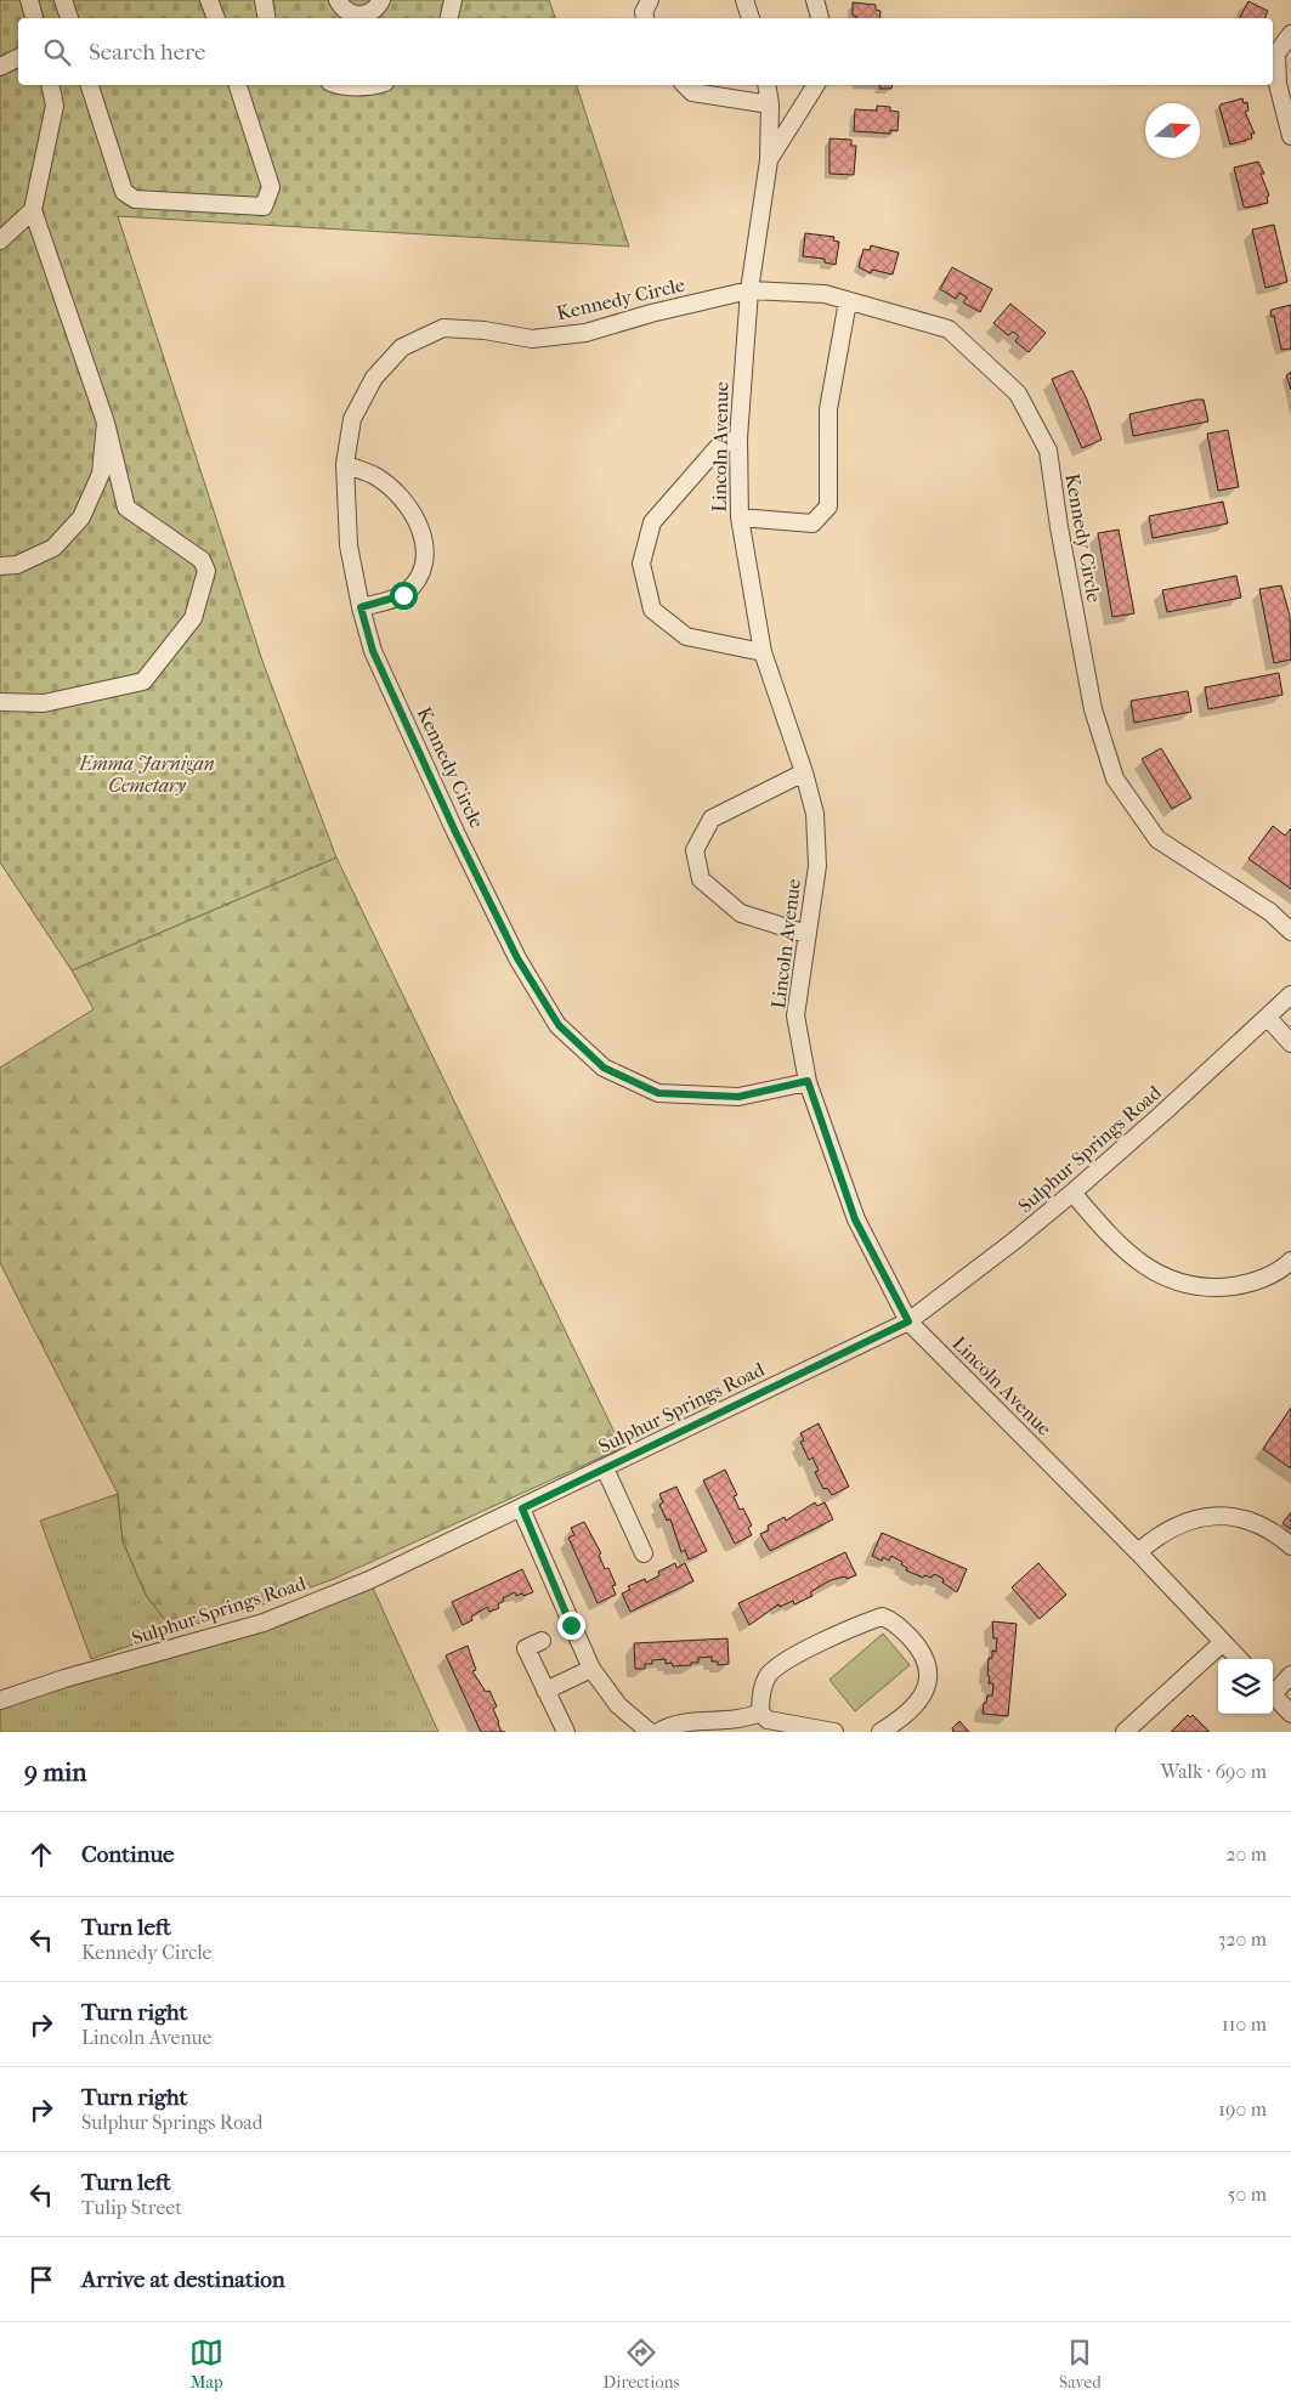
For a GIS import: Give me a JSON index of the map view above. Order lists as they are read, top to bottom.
{
  "streets": {
    "street": ["Kennedy Circle", "Lincoln Avenue", "Sulphur Springs Road"]
  },
  "crossings": [
    ["Kennedy Circle", "Lincoln Avenue"],
    ["Lincoln Avenue", "Sulphur Springs Road"]
  ],
  "parks": ["Emma Jarnigan Cemetary"],
  "north": "right",
  "page": {
    "search": "Search here",
    "heading": ["9 min", "Walk · 690 m"],
    "list": [
      ["Continue", "20 m"],
      ["Turn left", "Kennedy Circle", "320 m"],
      ["Turn right", "Lincoln Avenue", "110 m"],
      ["Turn right", "Sulphur Springs Road", "190 m"],
      ["Turn left", "Tulip Street", "50 m"],
      "Arrive at destination"
    ],
    "nav": ["Map", "Directions", "Saved"]
  }
}
